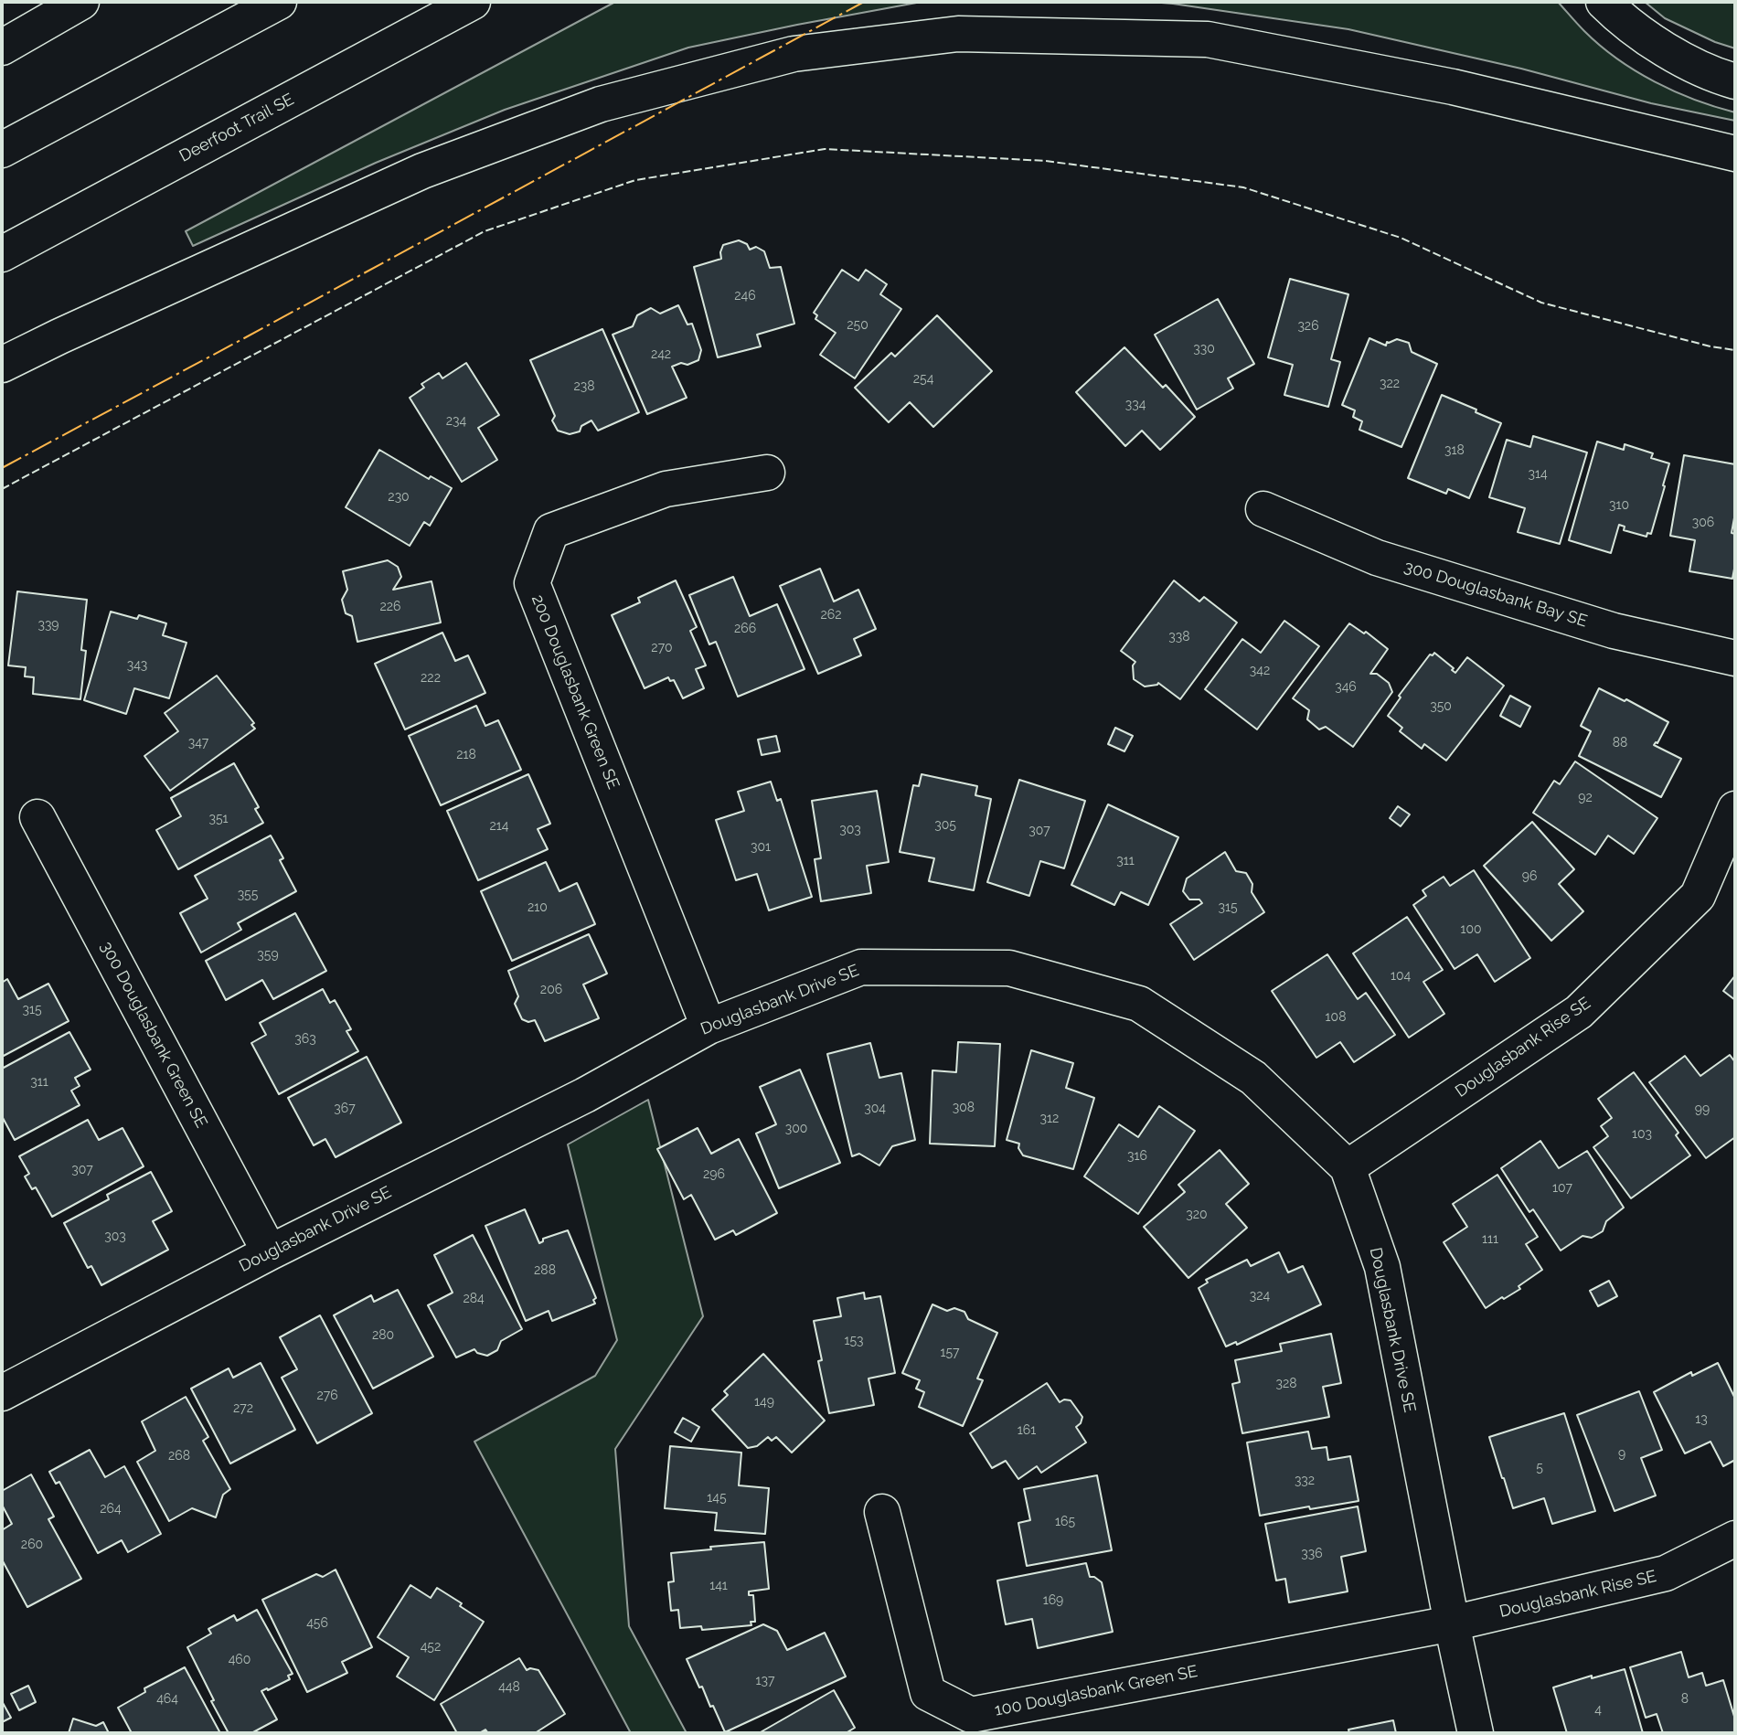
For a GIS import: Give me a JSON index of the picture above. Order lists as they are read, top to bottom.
{
  "streets": {
    "main road": [
      "Deerfoot Trail SE",
      "300 Douglasbank Bay SE",
      "200 Douglasbank Green SE",
      "Douglasbank Drive SE",
      "300 Douglasbank Green SE",
      "Douglasbank Rise SE",
      "100 Douglasbank Green SE"
    ]
  },
  "crossings": [
    ["200 Douglasbank Green SE", "Douglasbank Drive SE"],
    ["Douglasbank Drive SE", "300 Douglasbank Green SE"],
    ["Douglasbank Drive SE", "Douglasbank Rise SE"],
    ["Douglasbank Drive SE", "100 Douglasbank Green SE"],
    ["Douglasbank Rise SE", "100 Douglasbank Green SE"]
  ],
  "house_numbers": [
    "246",
    "250",
    "326",
    "330",
    "242",
    "254",
    "322",
    "238",
    "334",
    "234",
    "318",
    "314",
    "230",
    "310",
    "306",
    "226",
    "262",
    "339",
    "266",
    "338",
    "270",
    "343",
    "342",
    "222",
    "346",
    "350",
    "347",
    "88",
    "218",
    "92",
    "351",
    "305",
    "214",
    "303",
    "307",
    "301",
    "311",
    "96",
    "355",
    "210",
    "315",
    "100",
    "359",
    "104",
    "206",
    "315",
    "108",
    "363",
    "311",
    "308",
    "367",
    "304",
    "99",
    "312",
    "300",
    "103",
    "316",
    "307",
    "296",
    "107",
    "320",
    "303",
    "111",
    "288",
    "324",
    "284",
    "280",
    "153",
    "157",
    "328",
    "276",
    "149",
    "272",
    "13",
    "161",
    "9",
    "268",
    "5",
    "332",
    "145",
    "264",
    "165",
    "260",
    "336",
    "141",
    "169",
    "456",
    "452",
    "460",
    "137",
    "448",
    "464",
    "8",
    "4"
  ]
}
